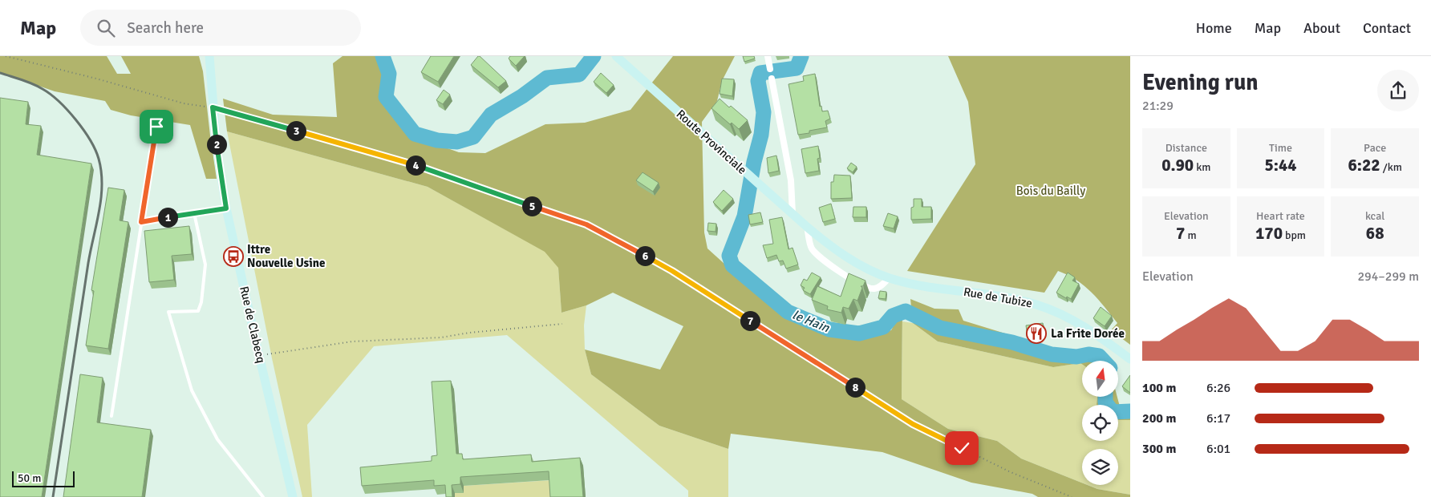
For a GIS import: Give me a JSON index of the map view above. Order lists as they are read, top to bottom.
{
  "streets": {
    "main road": ["Route Provinciale", "Rue de Tubize", "Rue de Clabecq"]
  },
  "crossings": [
    ["Route Provinciale", "Rue de Tubize"]
  ],
  "water": ["le Hain"],
  "parks": ["Bois du Bailly"],
  "places": {
    "bus stop": ["Ittre Nouvelle Usine"],
    "restaurant": ["La Frite Dorée"]
  },
  "scale_bar": "50 m",
  "north": "top",
  "page": {
    "header": "Map",
    "search": "Search here",
    "nav": [
      "Home",
      "Map",
      "About",
      "Contact"
    ],
    "heading": ["Evening run", "21:29"],
    "pins": [
      "3",
      "2",
      "4",
      "5",
      "1",
      "6",
      "7",
      "8"
    ],
    "stats": [
      ["Distance", "0.90 km"],
      ["Time", "5:44"],
      ["Pace", "6:22 /km"],
      ["Elevation", "7 m"],
      ["Heart rate", "170 bpm"],
      ["kcal", "68"]
    ],
    "chart": ["Elevation", "294–299 m"],
    "list": [
      {
        "name": "100 m",
        "note": "6:26"
      },
      {
        "name": "200 m",
        "note": "6:17"
      },
      {
        "name": "300 m",
        "note": "6:01"
      }
    ],
    "scale": "50 m"
  }
}
